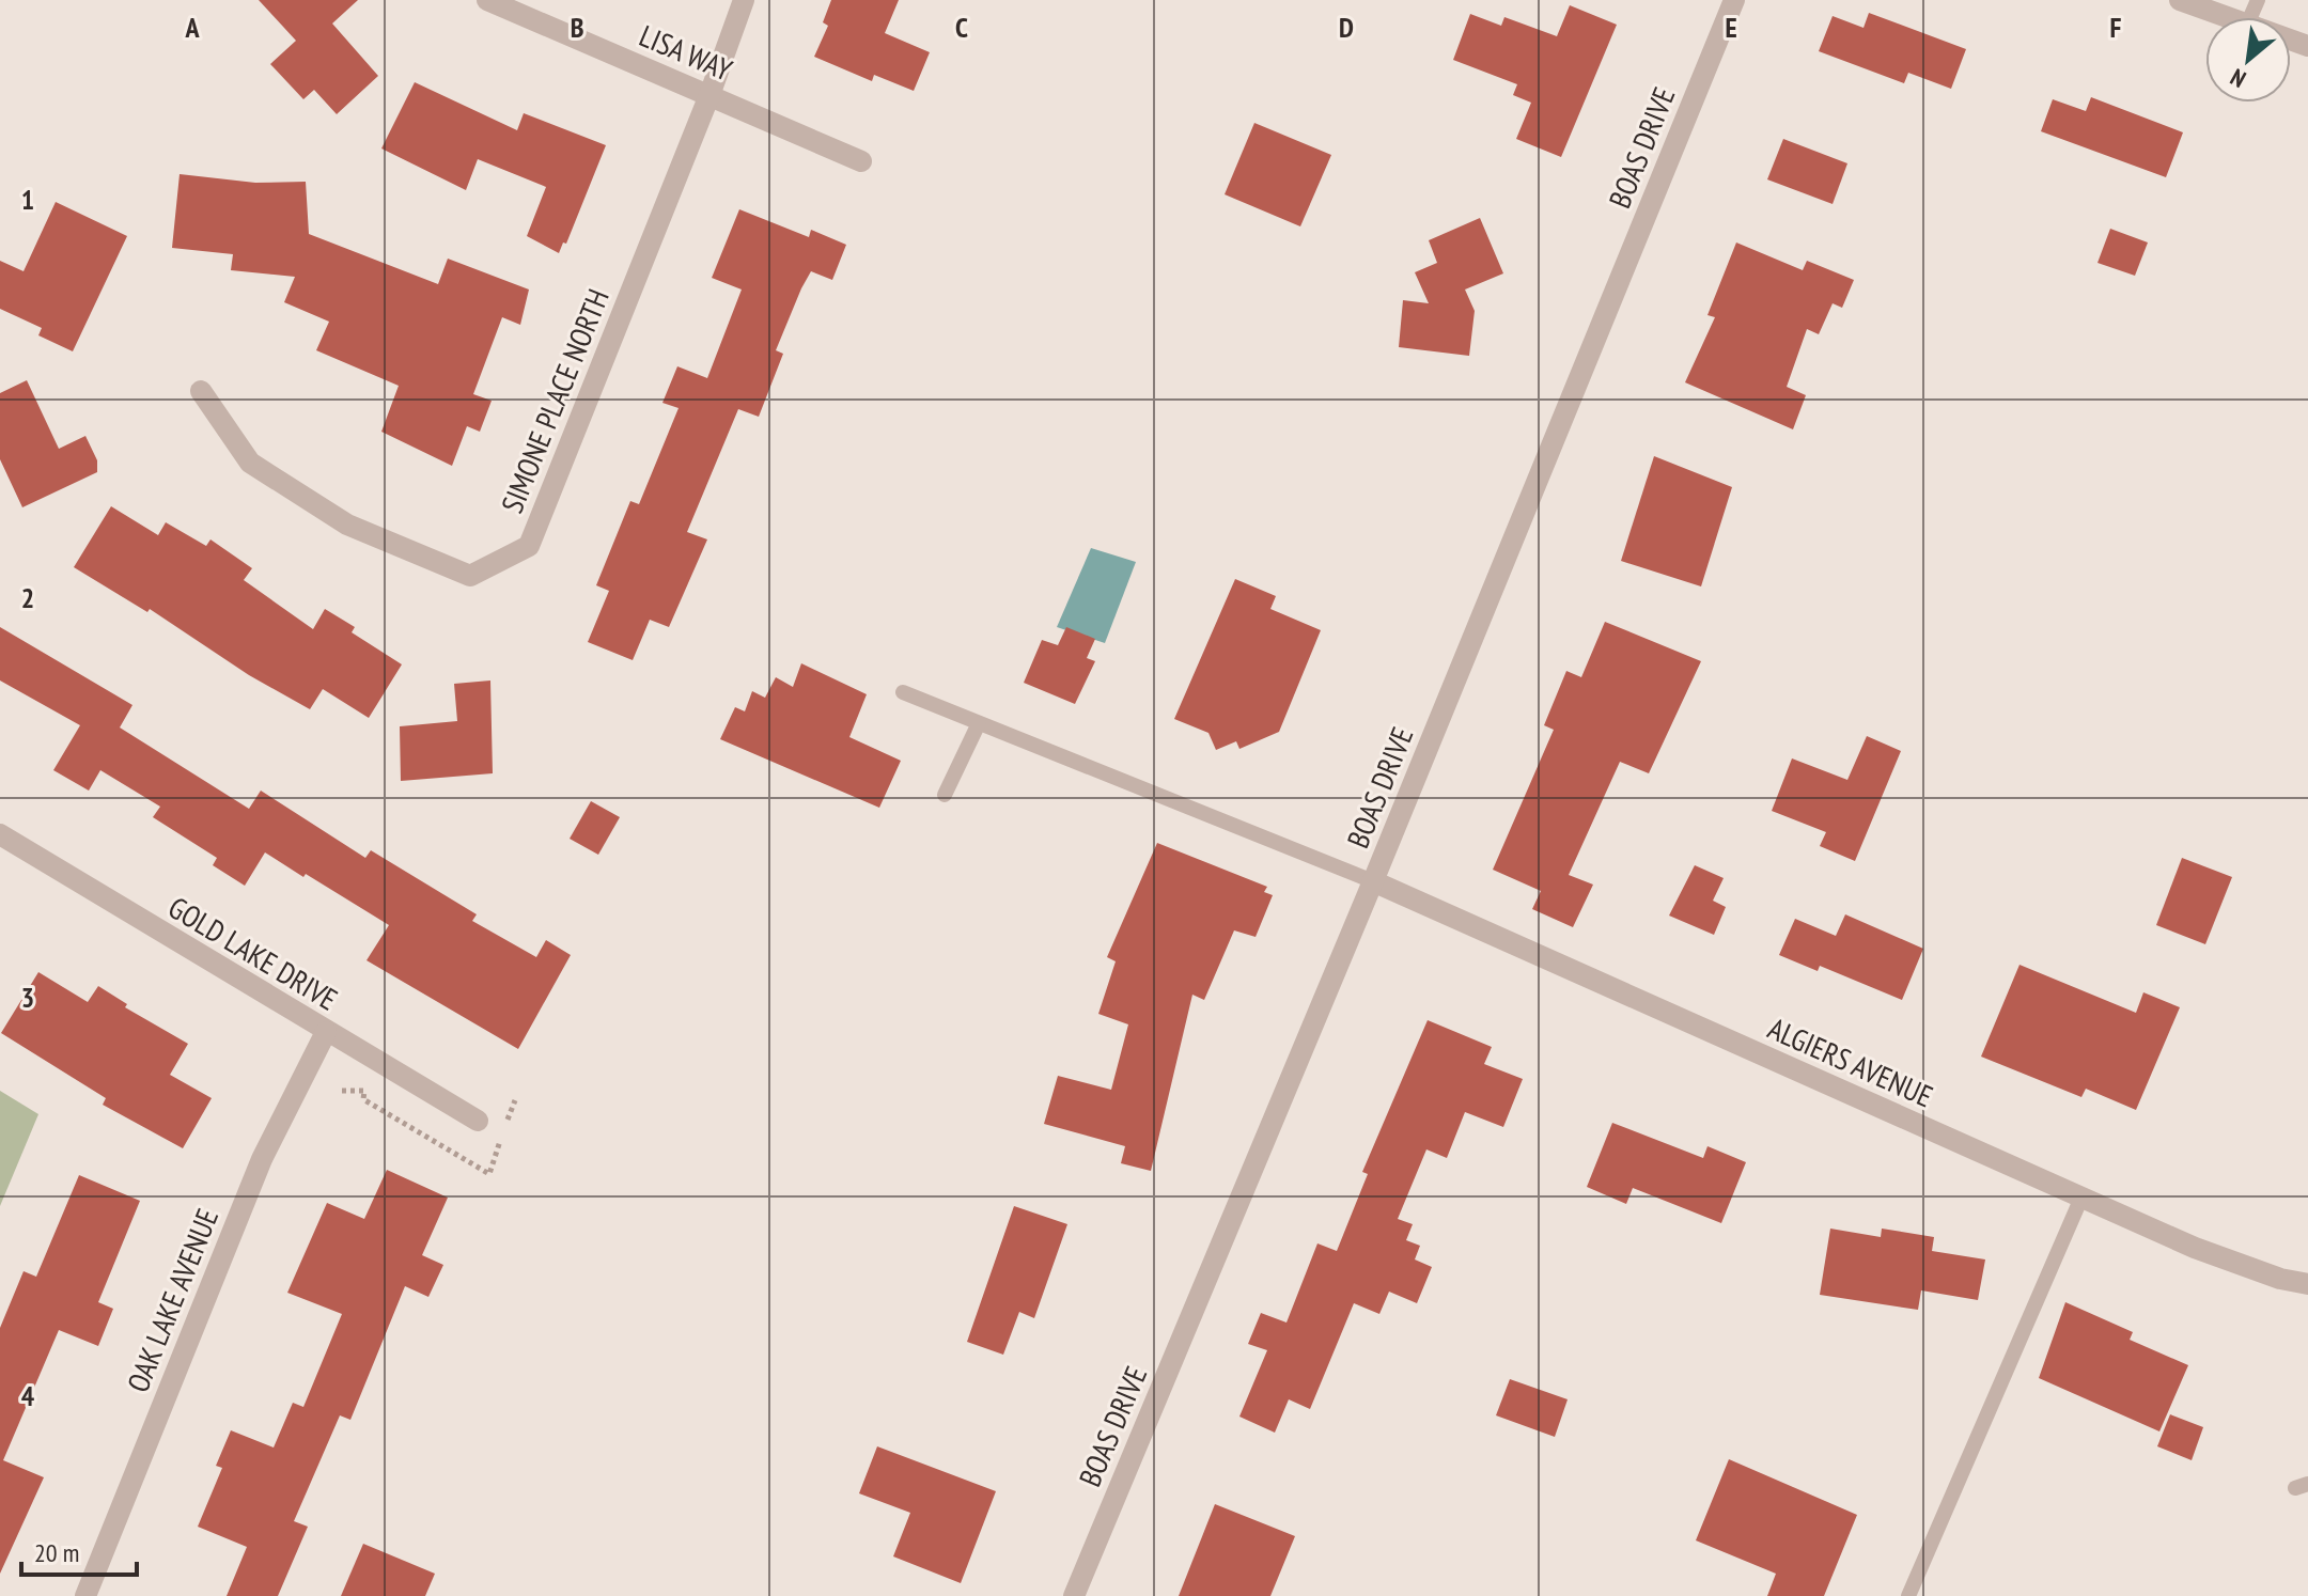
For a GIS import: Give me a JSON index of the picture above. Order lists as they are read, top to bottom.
{
  "streets": {
    "street": [
      "LISA WAY",
      "BOAS DRIVE",
      "SIMONE PLACE NORTH",
      "GOLD LAKE DRIVE",
      "ALGIERS AVENUE",
      "OAK LAKE AVENUE"
    ]
  },
  "crossings": [
    ["LISA WAY", "SIMONE PLACE NORTH"],
    ["BOAS DRIVE", "ALGIERS AVENUE"],
    ["GOLD LAKE DRIVE", "OAK LAKE AVENUE"]
  ],
  "scale_bar": "20 m",
  "north": "bottom left",
  "grid": {
    "columns": [
      "A",
      "B",
      "C",
      "D",
      "E",
      "F"
    ],
    "rows": [
      "1",
      "2",
      "3",
      "4"
    ]
  }
}
